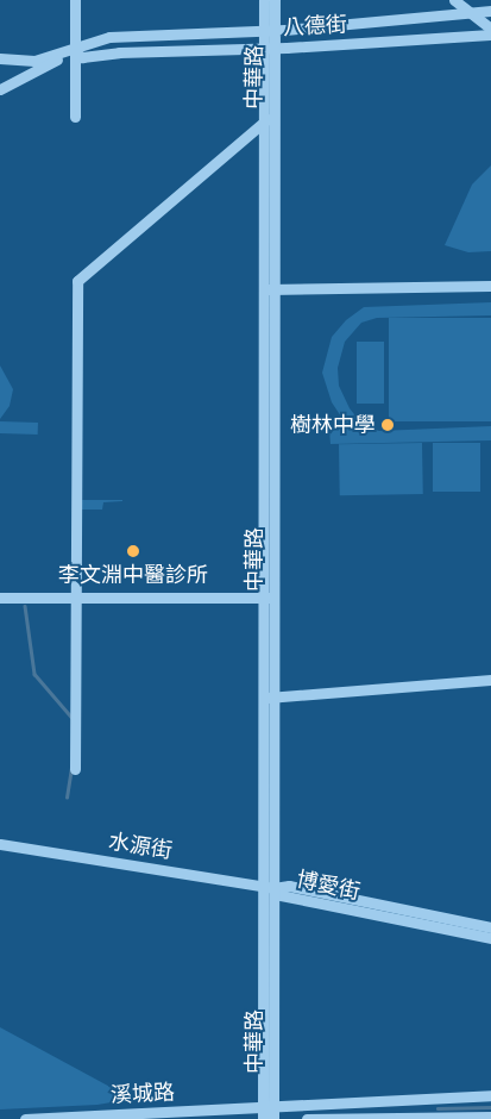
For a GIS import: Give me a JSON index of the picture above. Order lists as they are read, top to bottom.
{
  "streets": {
    "street": [
      "八德街",
      "中華路",
      "水源街",
      "博愛街",
      "溪城路"
    ]
  },
  "crossings": [
    ["八德街", "中華路"],
    ["中華路", "水源街"],
    ["中華路", "博愛街"],
    ["中華路", "溪城路"],
    ["水源街", "博愛街"]
  ],
  "places": ["樹林中學", "李文淵中醫診所"]
}
